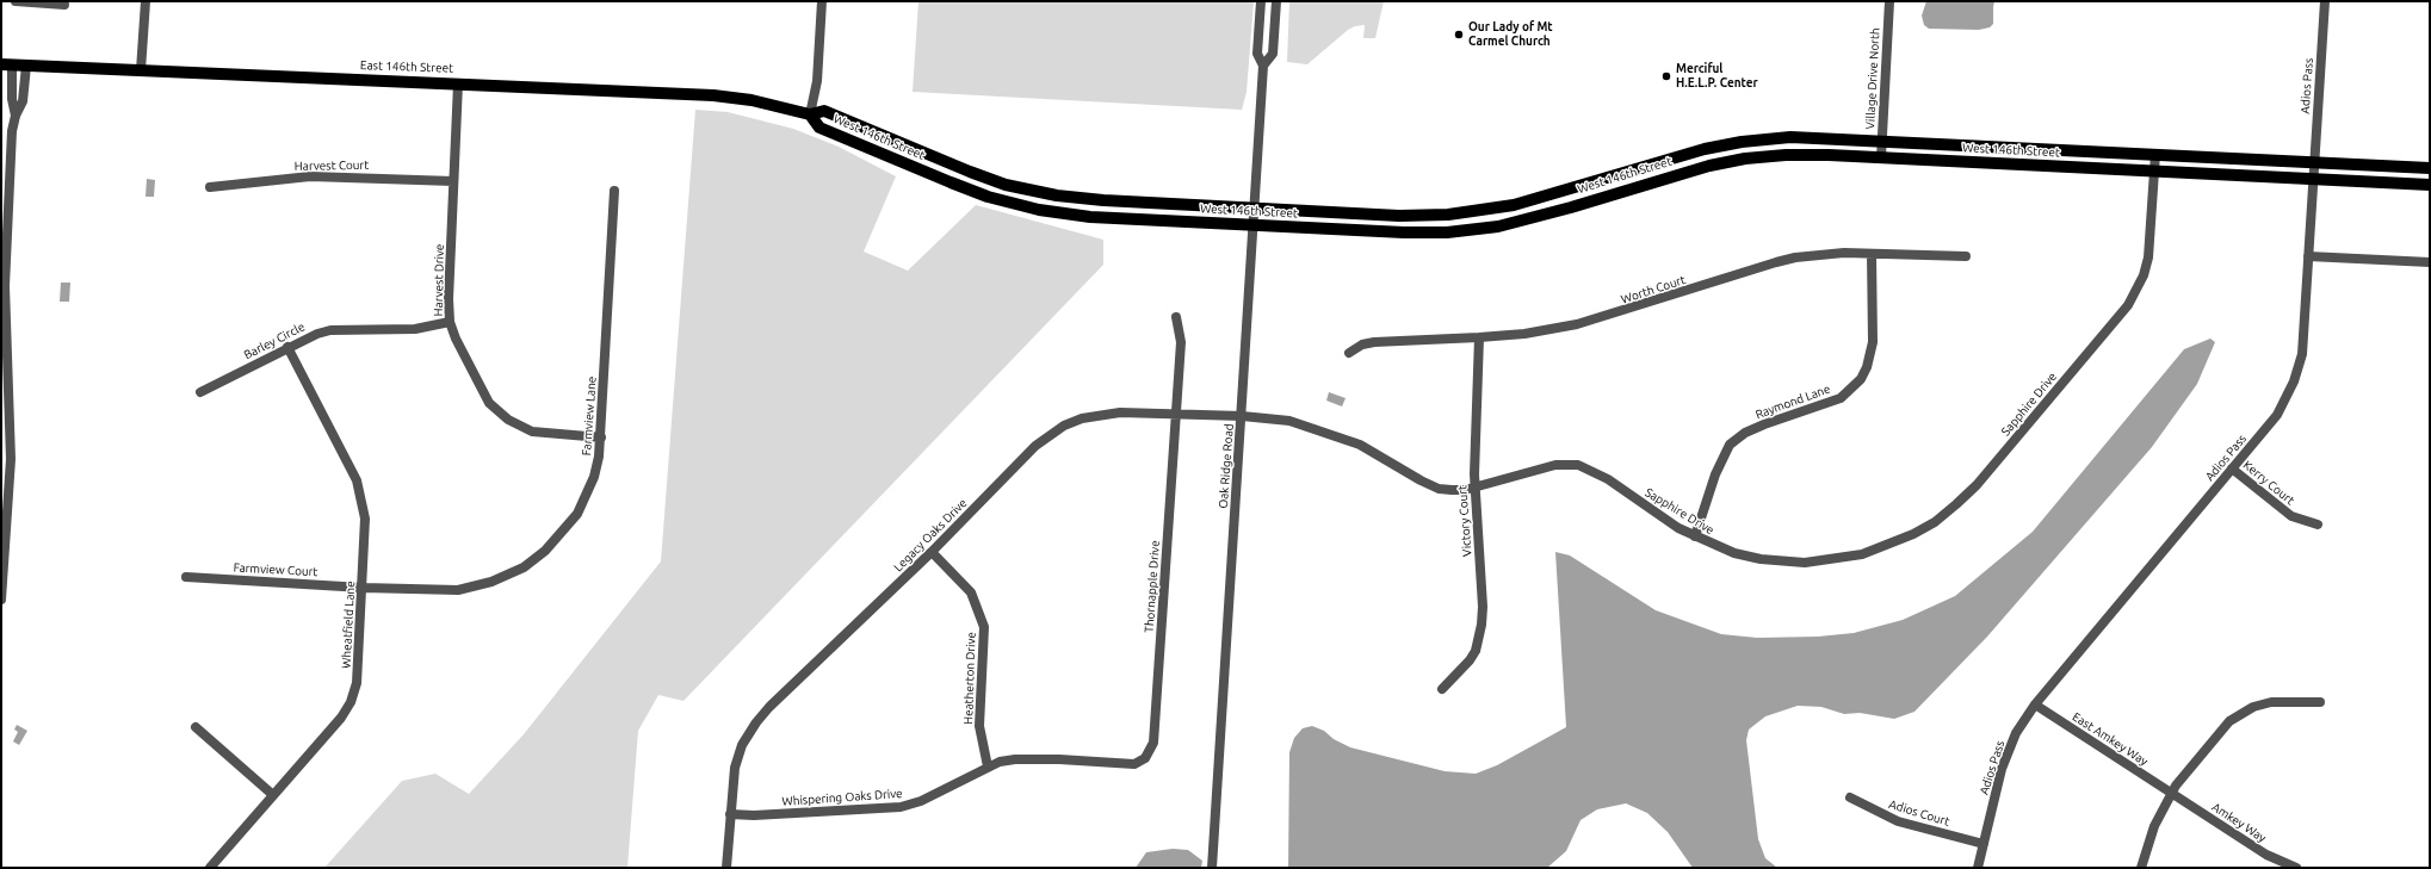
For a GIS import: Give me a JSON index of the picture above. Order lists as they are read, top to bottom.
{
  "streets": {
    "main road": ["East 146th Street", "West 146th Street"],
    "street": [
      "Village Drive North",
      "Adios Pass",
      "Harvest Court",
      "Harvest Drive",
      "Worth Court",
      "Barley Circle",
      "Raymond Lane",
      "Sapphire Drive",
      "Farmview Lane",
      "Oak Ridge Road",
      "Kerry Court",
      "Victory Court",
      "Legacy Oaks Drive",
      "Farmview Court",
      "Thornapple Drive",
      "Wheatfield Lane",
      "Heatherton Drive",
      "East Amkey Way",
      "Whispering Oaks Drive",
      "Adios Court",
      "Amkey Way"
    ]
  },
  "crossings": [
    ["East 146th Street", "West 146th Street"],
    ["East 146th Street", "Harvest Drive"],
    ["Village Drive North", "West 146th Street"],
    ["Adios Pass", "West 146th Street"],
    ["Adios Pass", "Kerry Court"],
    ["Adios Pass", "East Amkey Way"],
    ["Adios Pass", "Adios Court"],
    ["West 146th Street", "Sapphire Drive"],
    ["West 146th Street", "Oak Ridge Road"],
    ["Harvest Court", "Harvest Drive"],
    ["Harvest Drive", "Barley Circle"],
    ["Harvest Drive", "Farmview Lane"],
    ["Worth Court", "Raymond Lane"],
    ["Worth Court", "Victory Court"],
    ["Barley Circle", "Wheatfield Lane"],
    ["Raymond Lane", "Sapphire Drive"],
    ["Sapphire Drive", "Oak Ridge Road"],
    ["Sapphire Drive", "Victory Court"],
    ["Sapphire Drive", "Legacy Oaks Drive"],
    ["Farmview Lane", "Farmview Court"],
    ["Farmview Lane", "Wheatfield Lane"],
    ["Oak Ridge Road", "Legacy Oaks Drive"],
    ["Legacy Oaks Drive", "Thornapple Drive"],
    ["Legacy Oaks Drive", "Heatherton Drive"],
    ["Legacy Oaks Drive", "Whispering Oaks Drive"],
    ["Farmview Court", "Wheatfield Lane"],
    ["Thornapple Drive", "Whispering Oaks Drive"],
    ["Heatherton Drive", "Whispering Oaks Drive"],
    ["East Amkey Way", "Amkey Way"]
  ],
  "places": ["Our Lady of Mt Carmel Church", "Merciful H.E.L.P. Center"]
}
